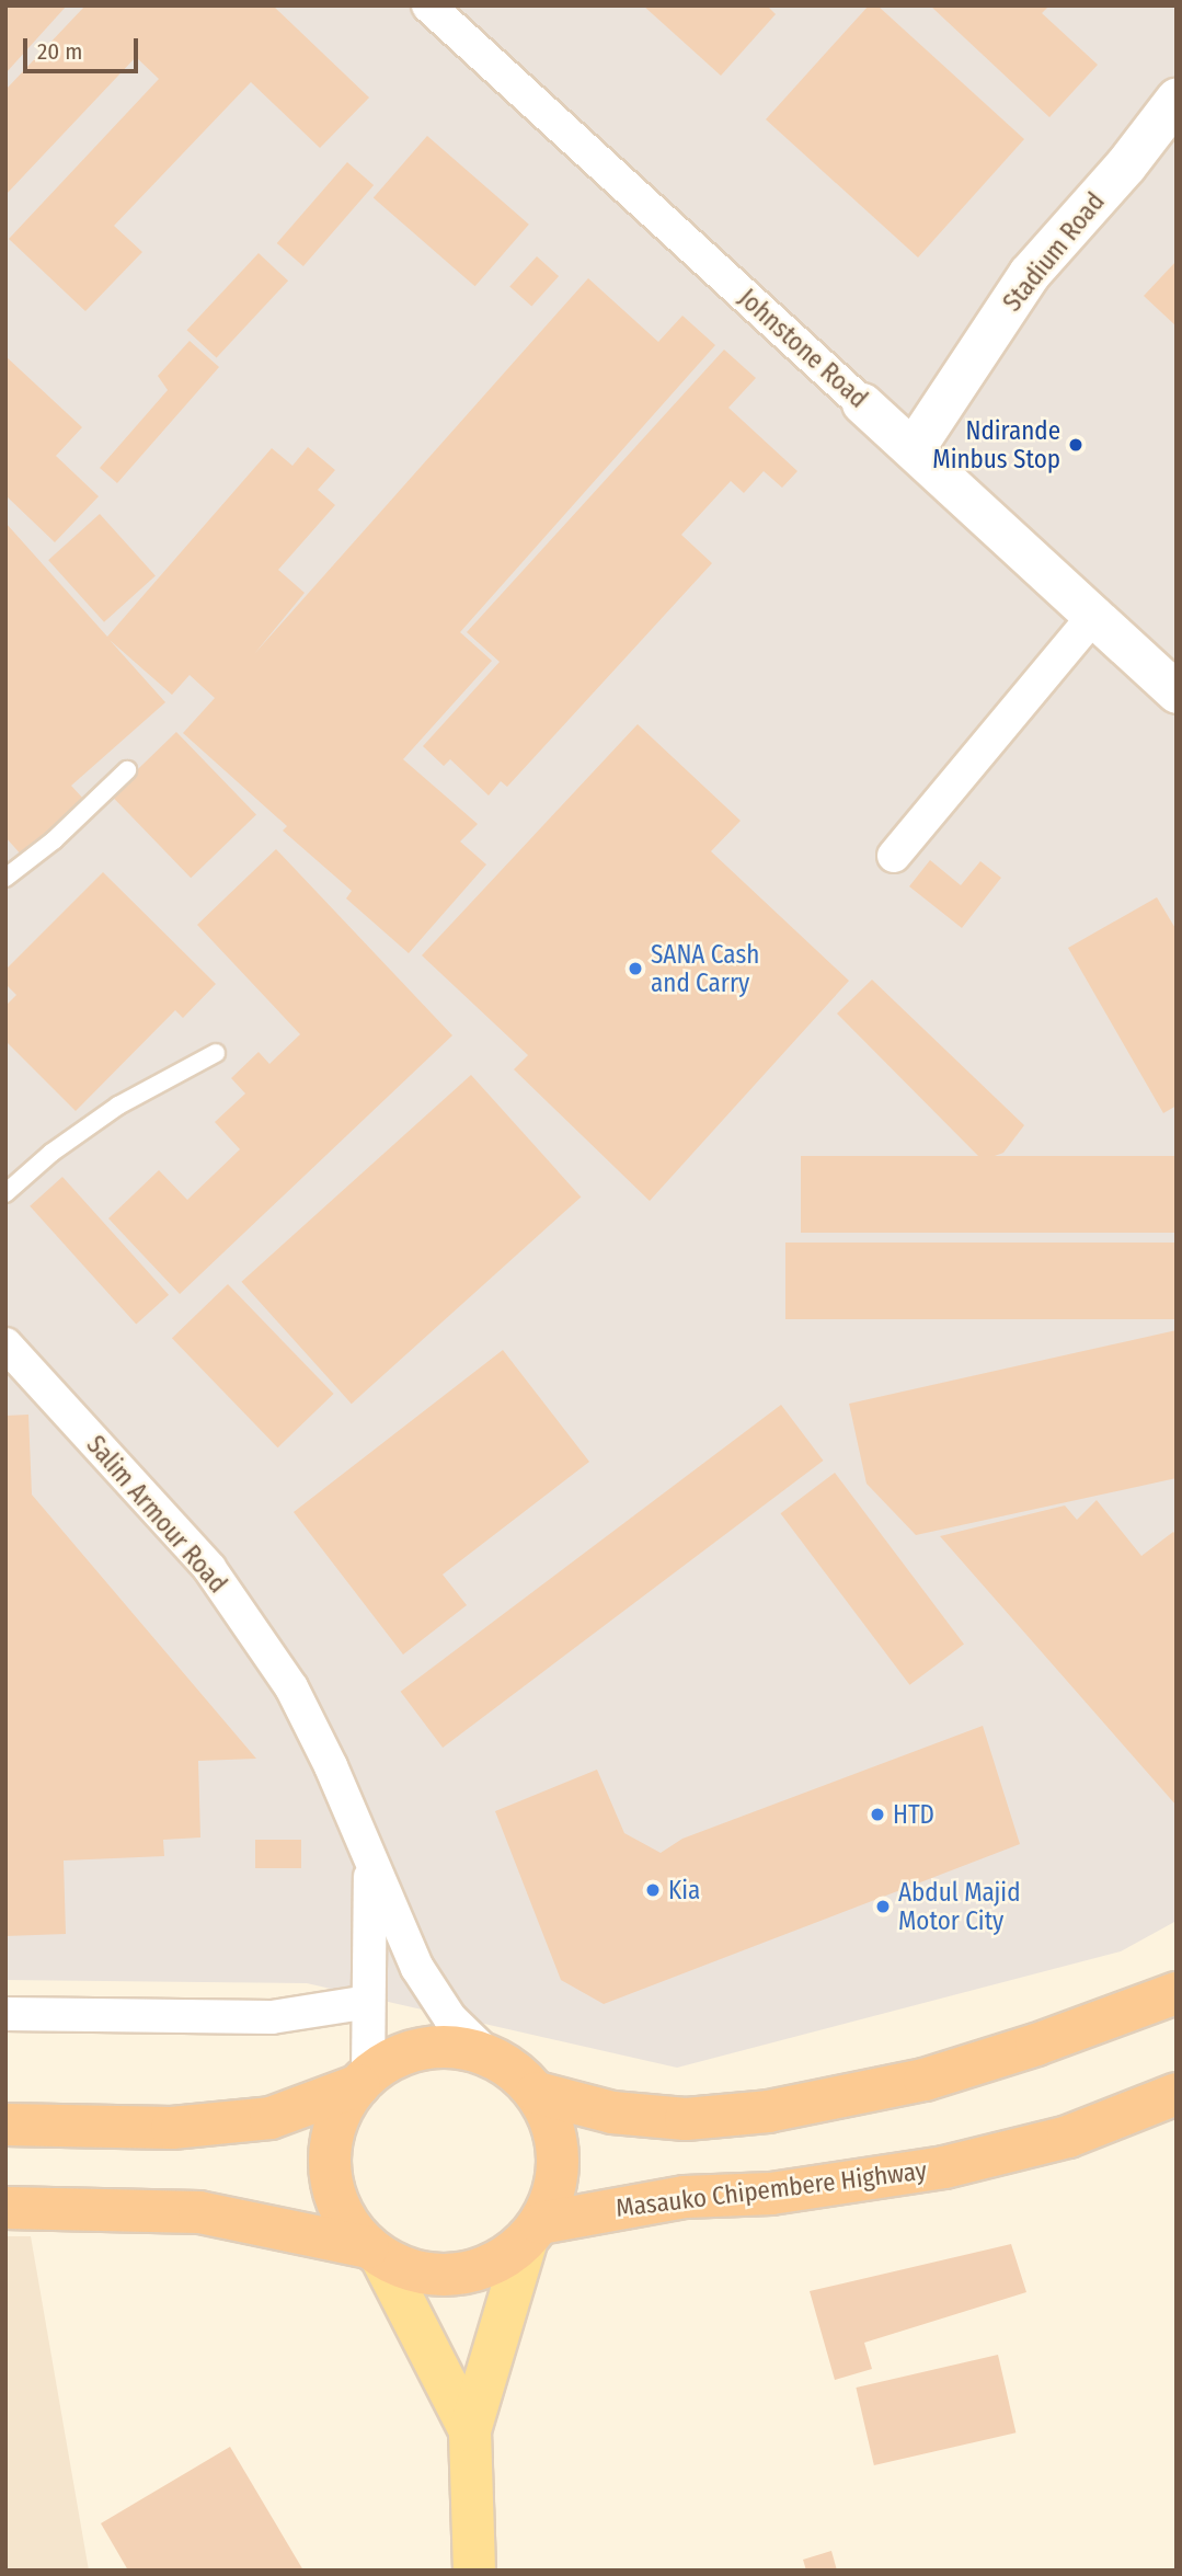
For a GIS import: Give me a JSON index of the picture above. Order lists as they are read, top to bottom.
{
  "streets": {
    "highway": ["Masauko Chipembere Highway"],
    "main road": ["Stadium Road"],
    "street": ["Johnstone Road", "Salim Armour Road"]
  },
  "crossings": [
    ["Stadium Road", "Johnstone Road"],
    ["Salim Armour Road", "Masauko Chipembere Highway"]
  ],
  "places": [
    "Ndirande Minbus Stop",
    "SANA Cash and Carry",
    "HTD",
    "Kia",
    "Abdul Majid Motor City"
  ],
  "scale_bar": "20 m"
}
